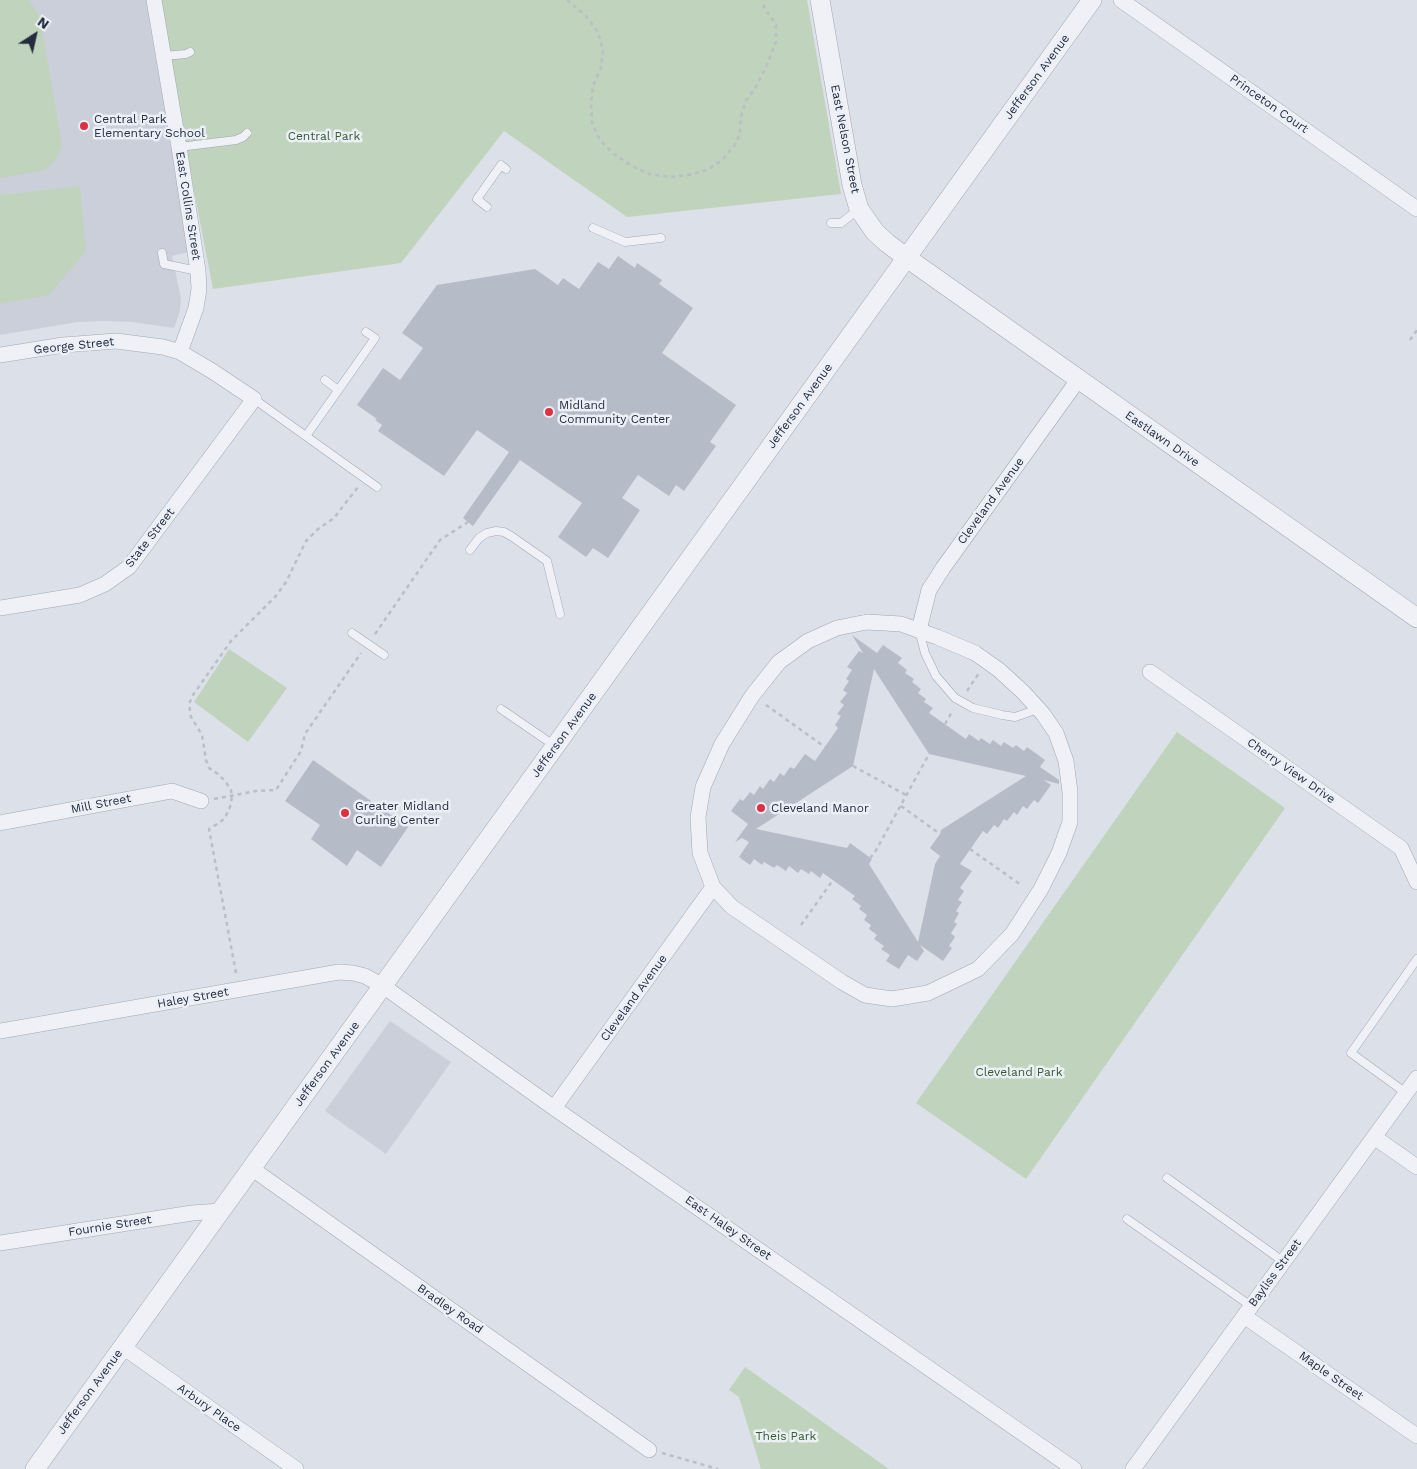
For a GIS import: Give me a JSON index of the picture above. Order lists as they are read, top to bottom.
{
  "streets": {
    "street": [
      "Jefferson Avenue",
      "Princeton Court",
      "East Nelson Street",
      "East Collins Street",
      "George Street",
      "Eastlawn Drive",
      "Cleveland Avenue",
      "State Street",
      "Cherry View Drive",
      "Mill Street",
      "Haley Street",
      "Fournie Street",
      "East Haley Street",
      "Bayliss Street",
      "Bradley Road",
      "Maple Street",
      "Arbury Place"
    ]
  },
  "crossings": [
    ["Jefferson Avenue", "East Nelson Street"],
    ["Jefferson Avenue", "Eastlawn Drive"],
    ["Jefferson Avenue", "Haley Street"],
    ["Jefferson Avenue", "Fournie Street"],
    ["Jefferson Avenue", "East Haley Street"],
    ["Jefferson Avenue", "Bradley Road"],
    ["Jefferson Avenue", "Arbury Place"],
    ["East Nelson Street", "Eastlawn Drive"],
    ["East Collins Street", "George Street"],
    ["George Street", "State Street"],
    ["Eastlawn Drive", "Cleveland Avenue"],
    ["Cleveland Avenue", "East Haley Street"],
    ["Haley Street", "East Haley Street"],
    ["Bayliss Street", "Maple Street"]
  ],
  "parks": ["Central Park", "Cleveland Park", "Theis Park"],
  "places": [
    "Central Park Elementary School",
    "Midland Community Center",
    "Cleveland Manor",
    "Greater Midland Curling Center"
  ],
  "north": "top right"
}
